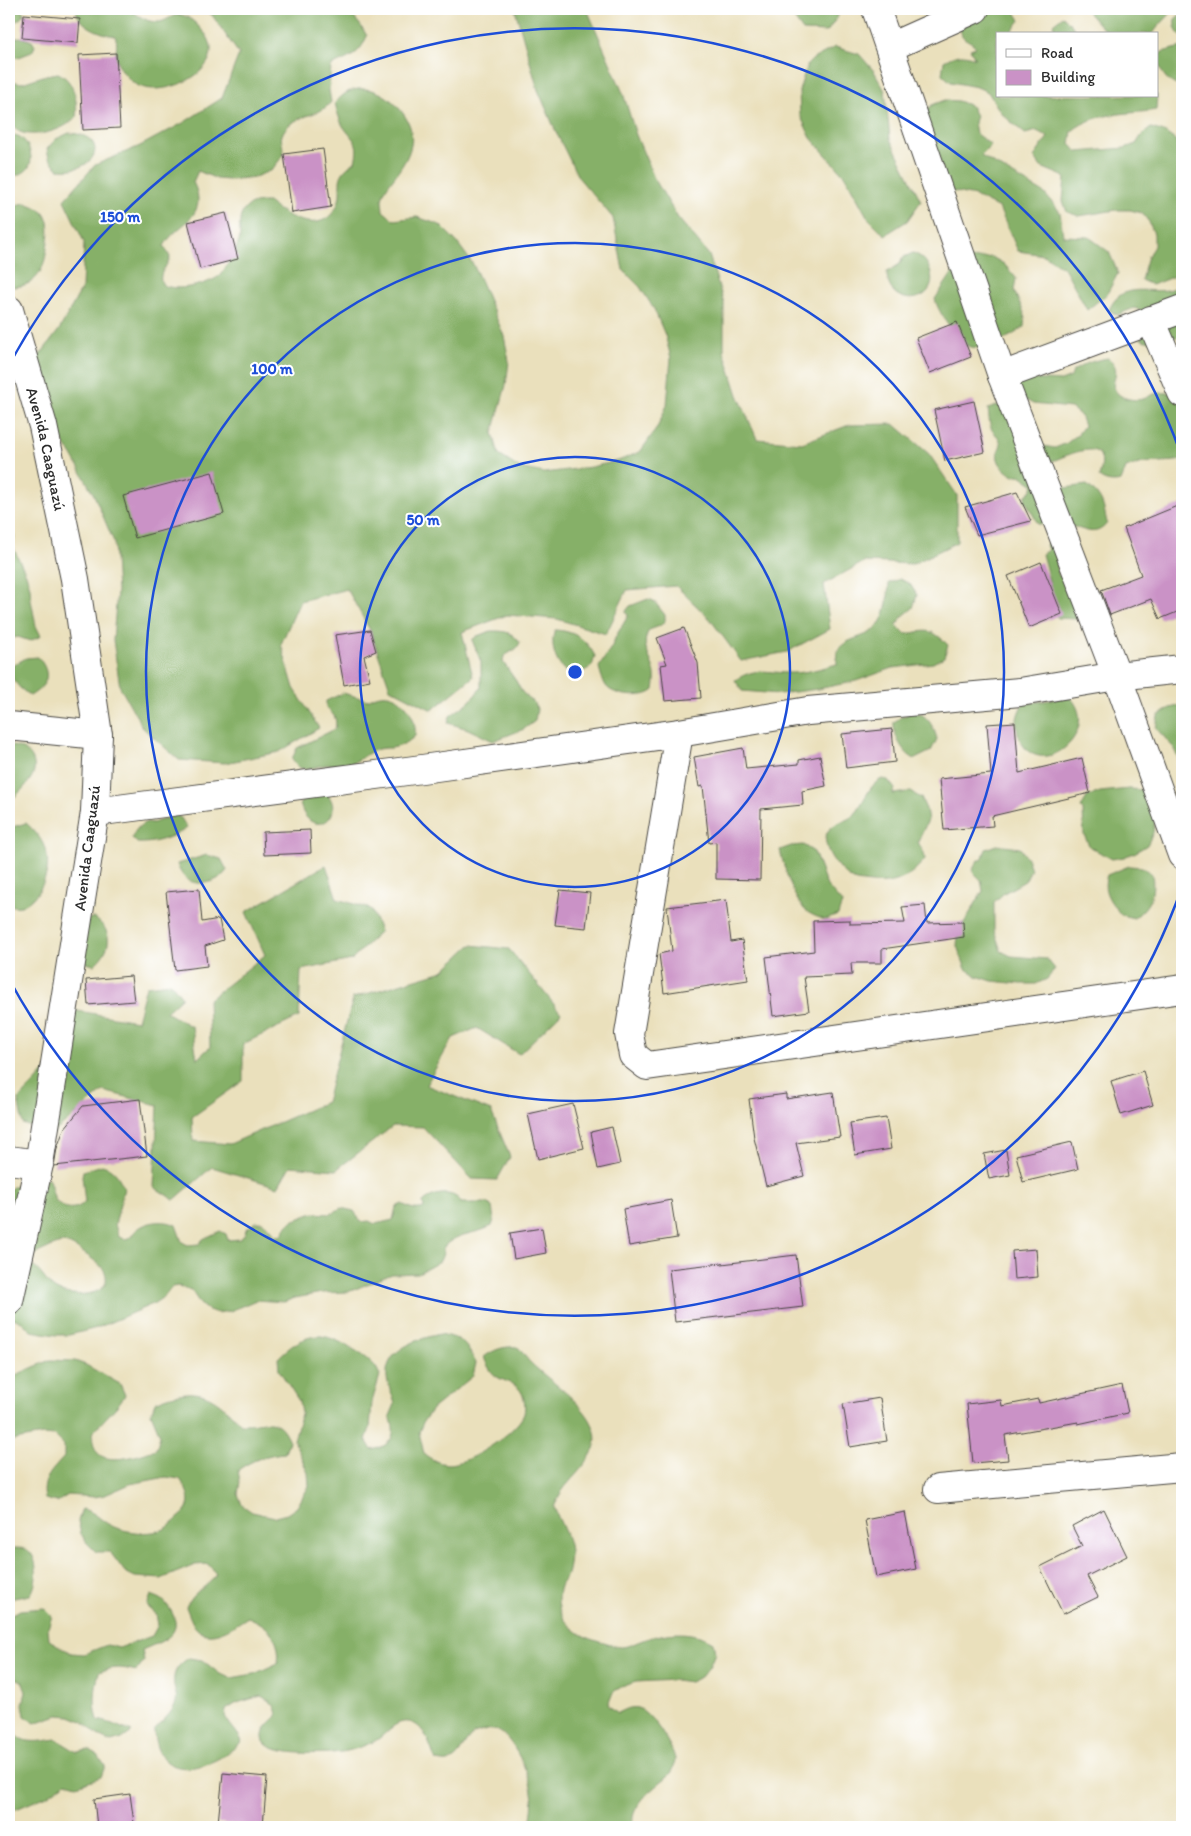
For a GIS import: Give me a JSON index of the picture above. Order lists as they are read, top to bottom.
{
  "streets": {
    "street": ["Avenida Caaguazú"]
  },
  "legend": ["Road", "Building"],
  "rings": ["150 m", "100 m", "50 m"]
}
